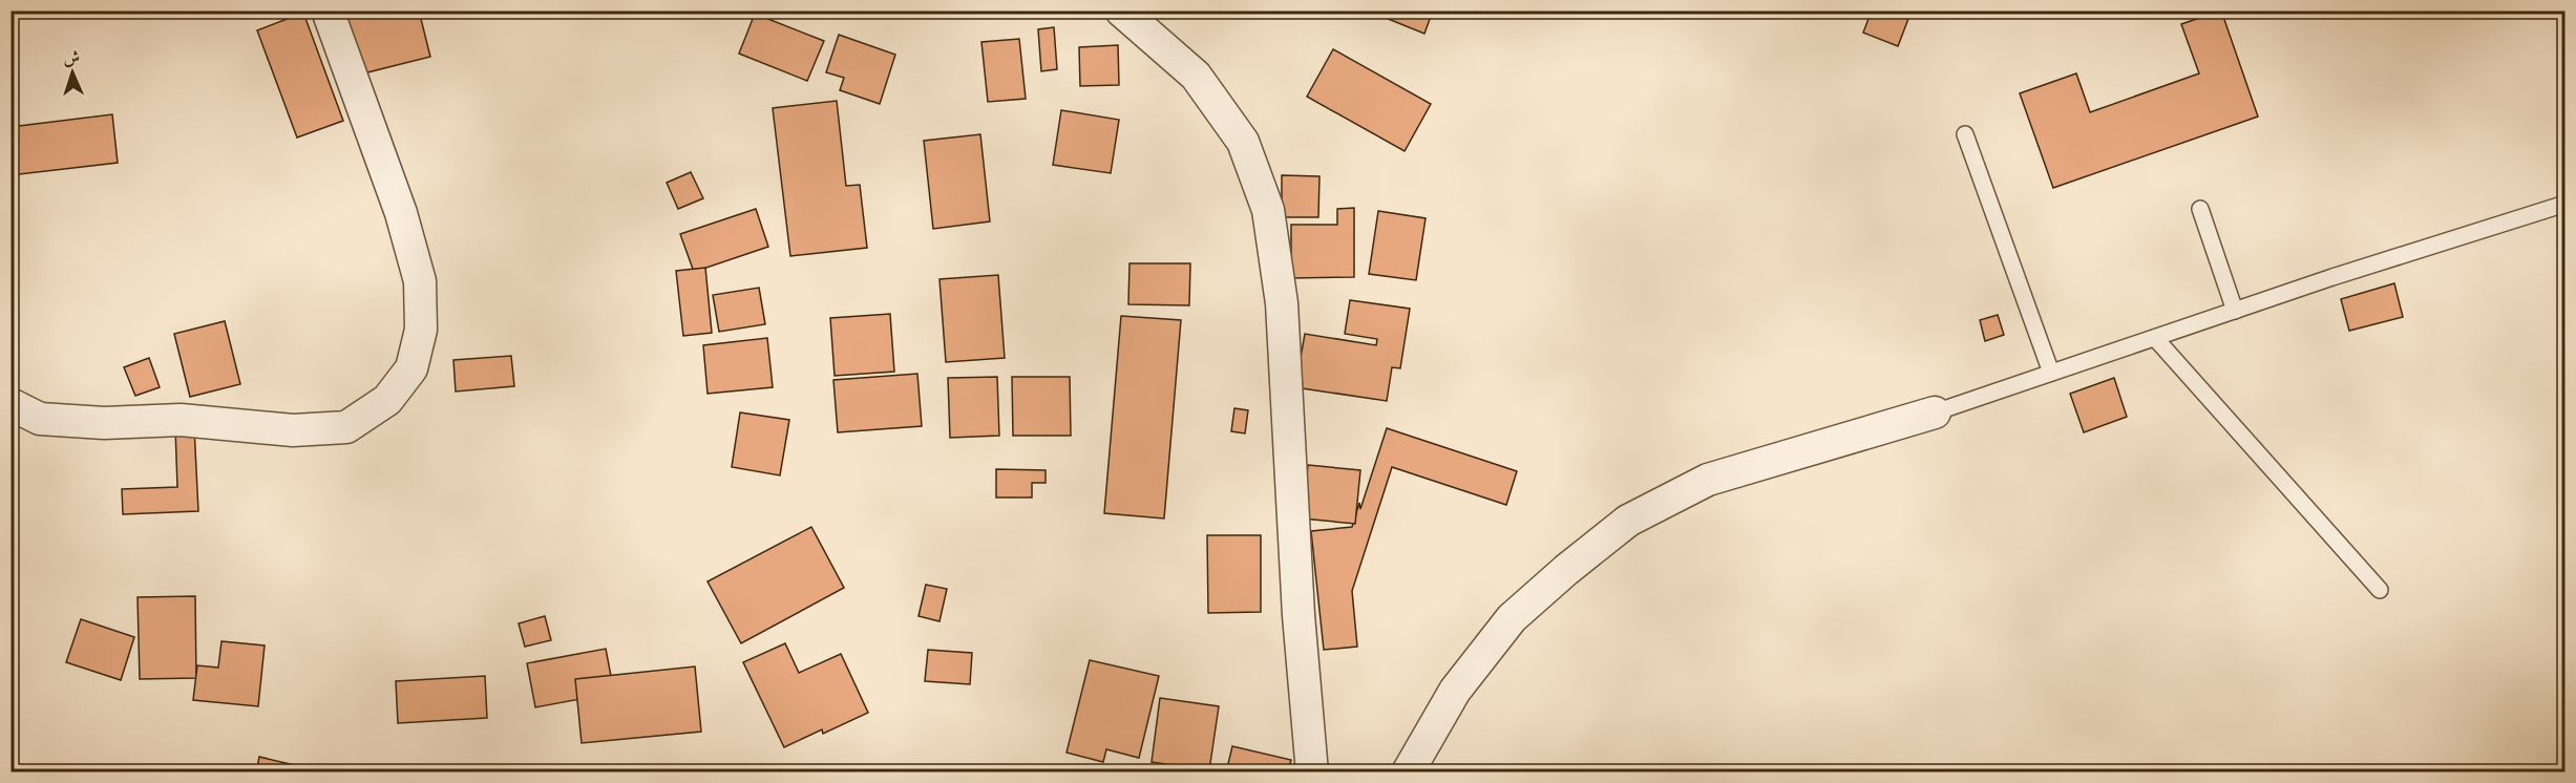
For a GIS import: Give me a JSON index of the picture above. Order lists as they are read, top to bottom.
{
  "north": "top"
}
